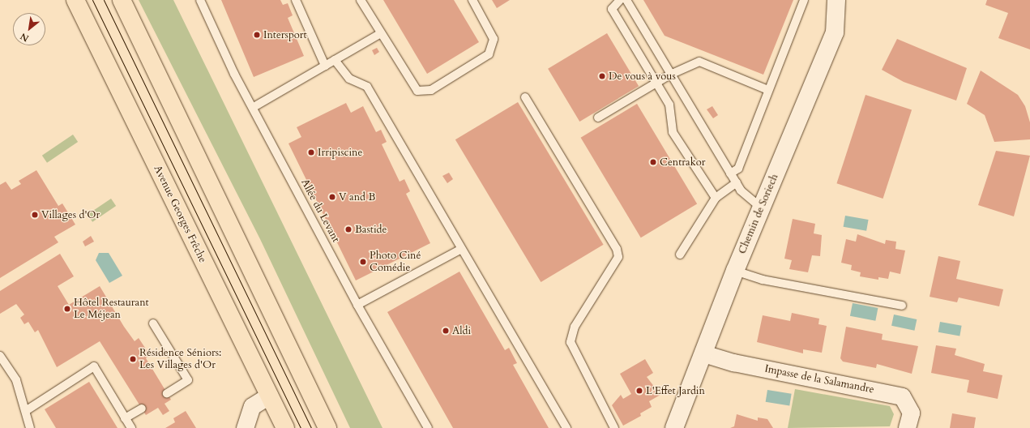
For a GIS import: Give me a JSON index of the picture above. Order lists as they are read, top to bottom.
{
  "streets": {
    "main road": ["Avenue Georges Frêche", "Chemin de Soriech"],
    "street": ["Impasse de la Salamandre"],
    "lane": ["Allée du Levant"]
  },
  "crossings": [
    ["Chemin de Soriech", "Impasse de la Salamandre"]
  ],
  "places": [
    "Intersport",
    "De vous à vous",
    "Irripiscine",
    "Centrakor",
    "V and B",
    "Villages d'Or",
    "Bastide",
    "Photo Ciné Comédie",
    "Hôtel Restaurant Le Méjean",
    "Aldi",
    "Résidence Séniors: Les Villages d'Or",
    "L'Effet Jardin"
  ],
  "north": "bottom left"
}
